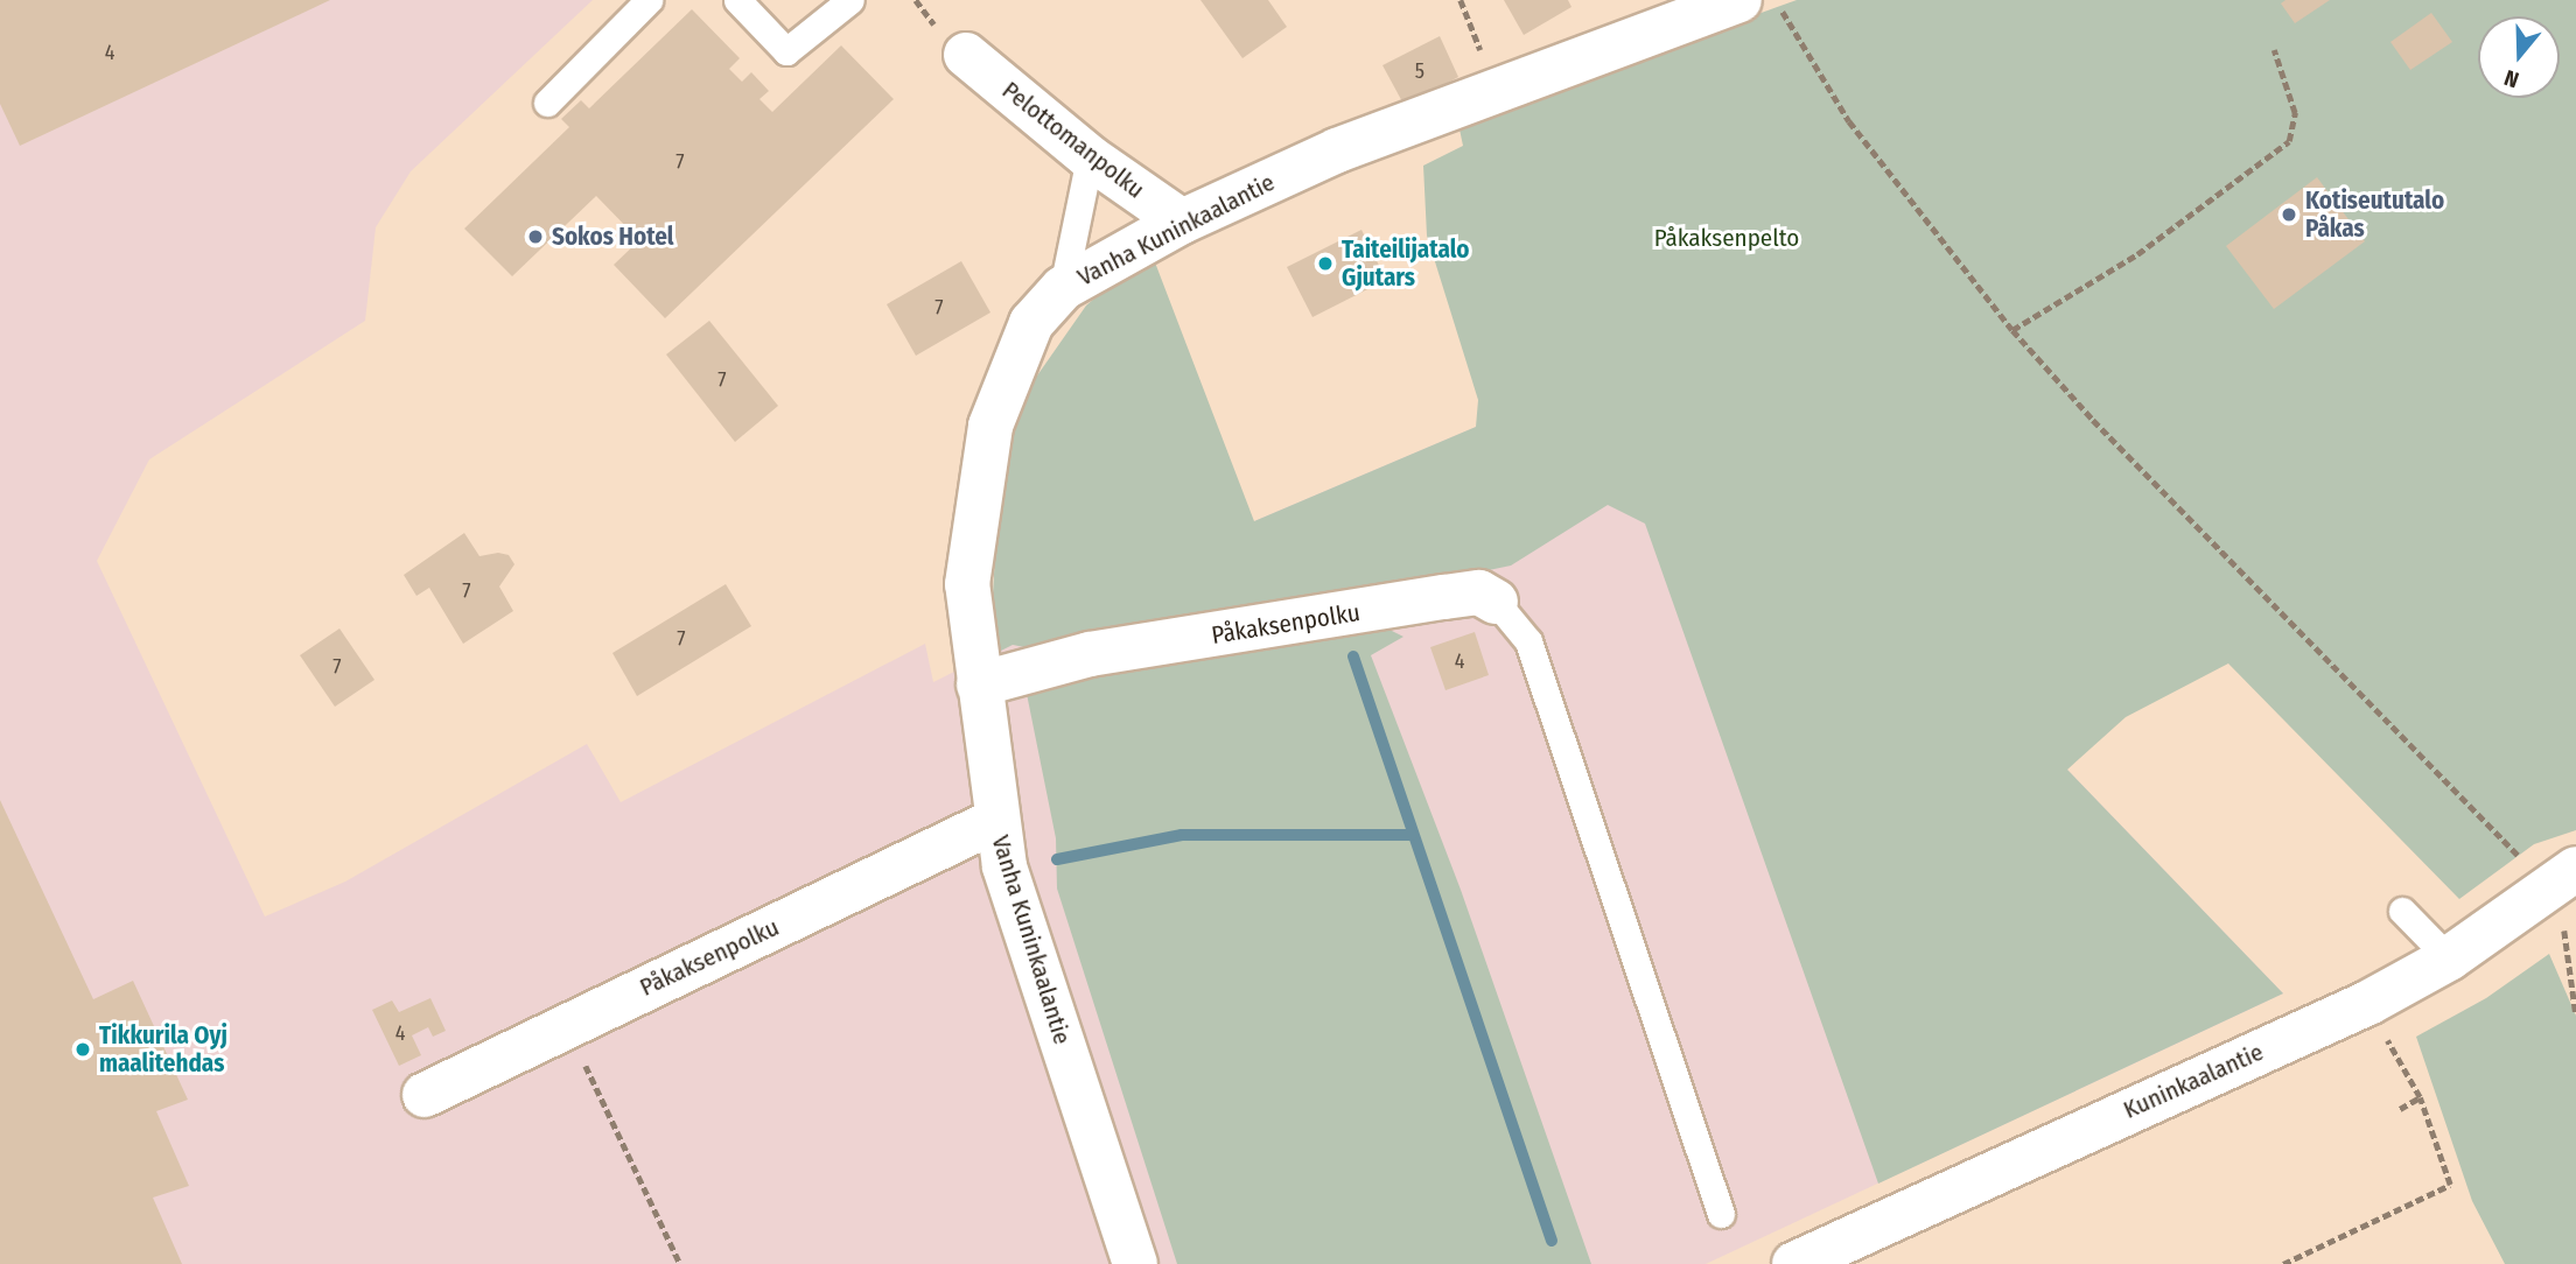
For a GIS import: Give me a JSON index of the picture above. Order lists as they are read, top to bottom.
{
  "streets": {
    "street": [
      "Pelottomanpolku",
      "Vanha Kuninkaalantie",
      "Påkaksenpolku",
      "Kuninkaalantie"
    ]
  },
  "crossings": [
    ["Pelottomanpolku", "Vanha Kuninkaalantie"],
    ["Vanha Kuninkaalantie", "Påkaksenpolku"]
  ],
  "parks": ["Påkaksenpelto"],
  "places": [
    "Kotiseututalo Påkas",
    "Sokos Hotel",
    "Taiteilijatalo Gjutars",
    "Tikkurila Oyj maalitehdas"
  ],
  "house_numbers": [
    "4",
    "5",
    "7",
    "7",
    "7",
    "7",
    "7",
    "4",
    "7",
    "4"
  ],
  "north": "bottom"
}
